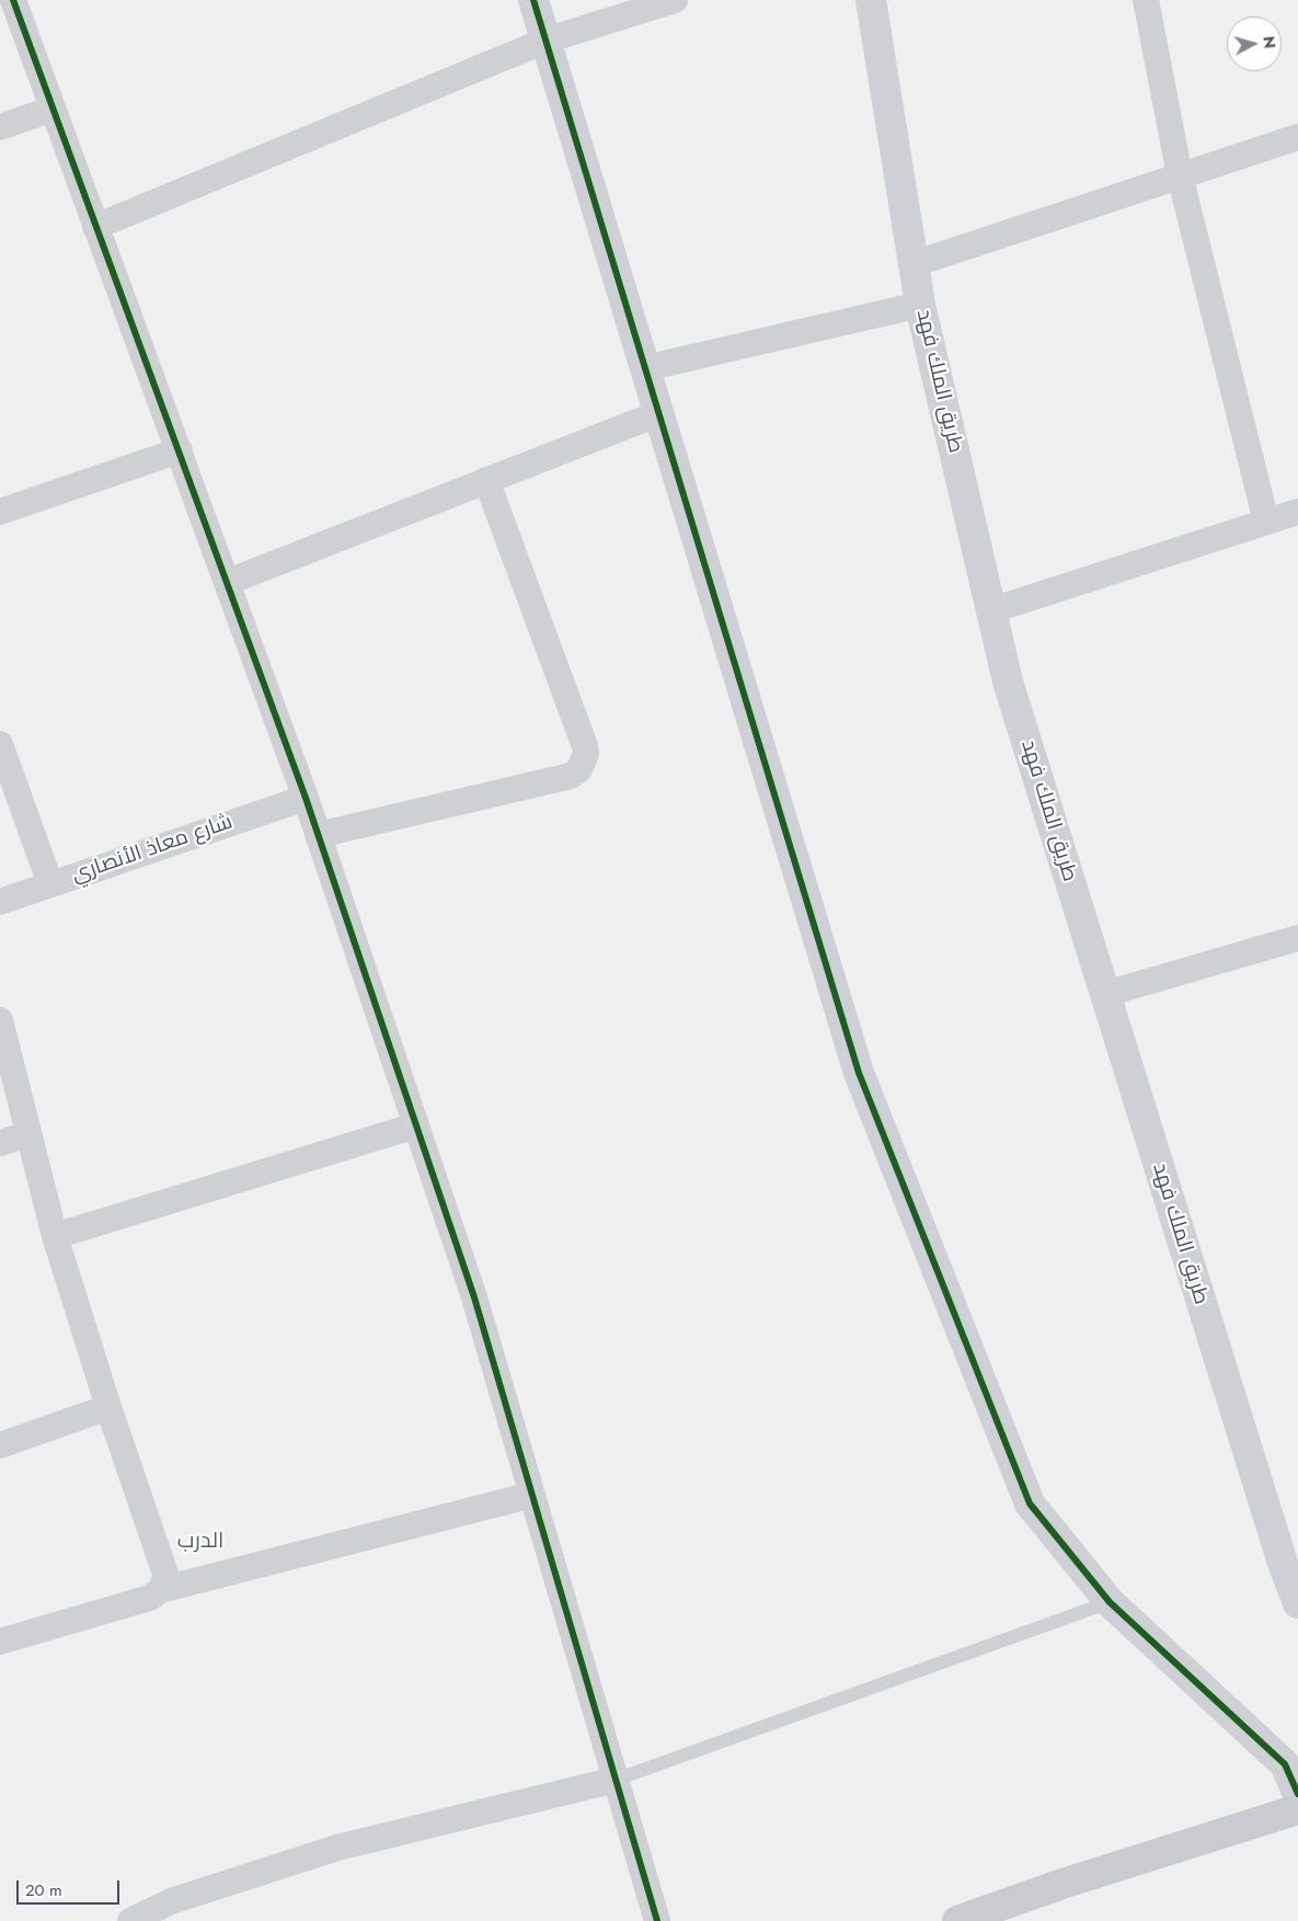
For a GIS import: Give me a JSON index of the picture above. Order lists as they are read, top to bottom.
{
  "streets": {
    "street": ["طريق الملك فهد", "شارع معاذ الأنصاري"]
  },
  "districts": ["الدرب"],
  "scale_bar": "20 m",
  "north": "right"
}
